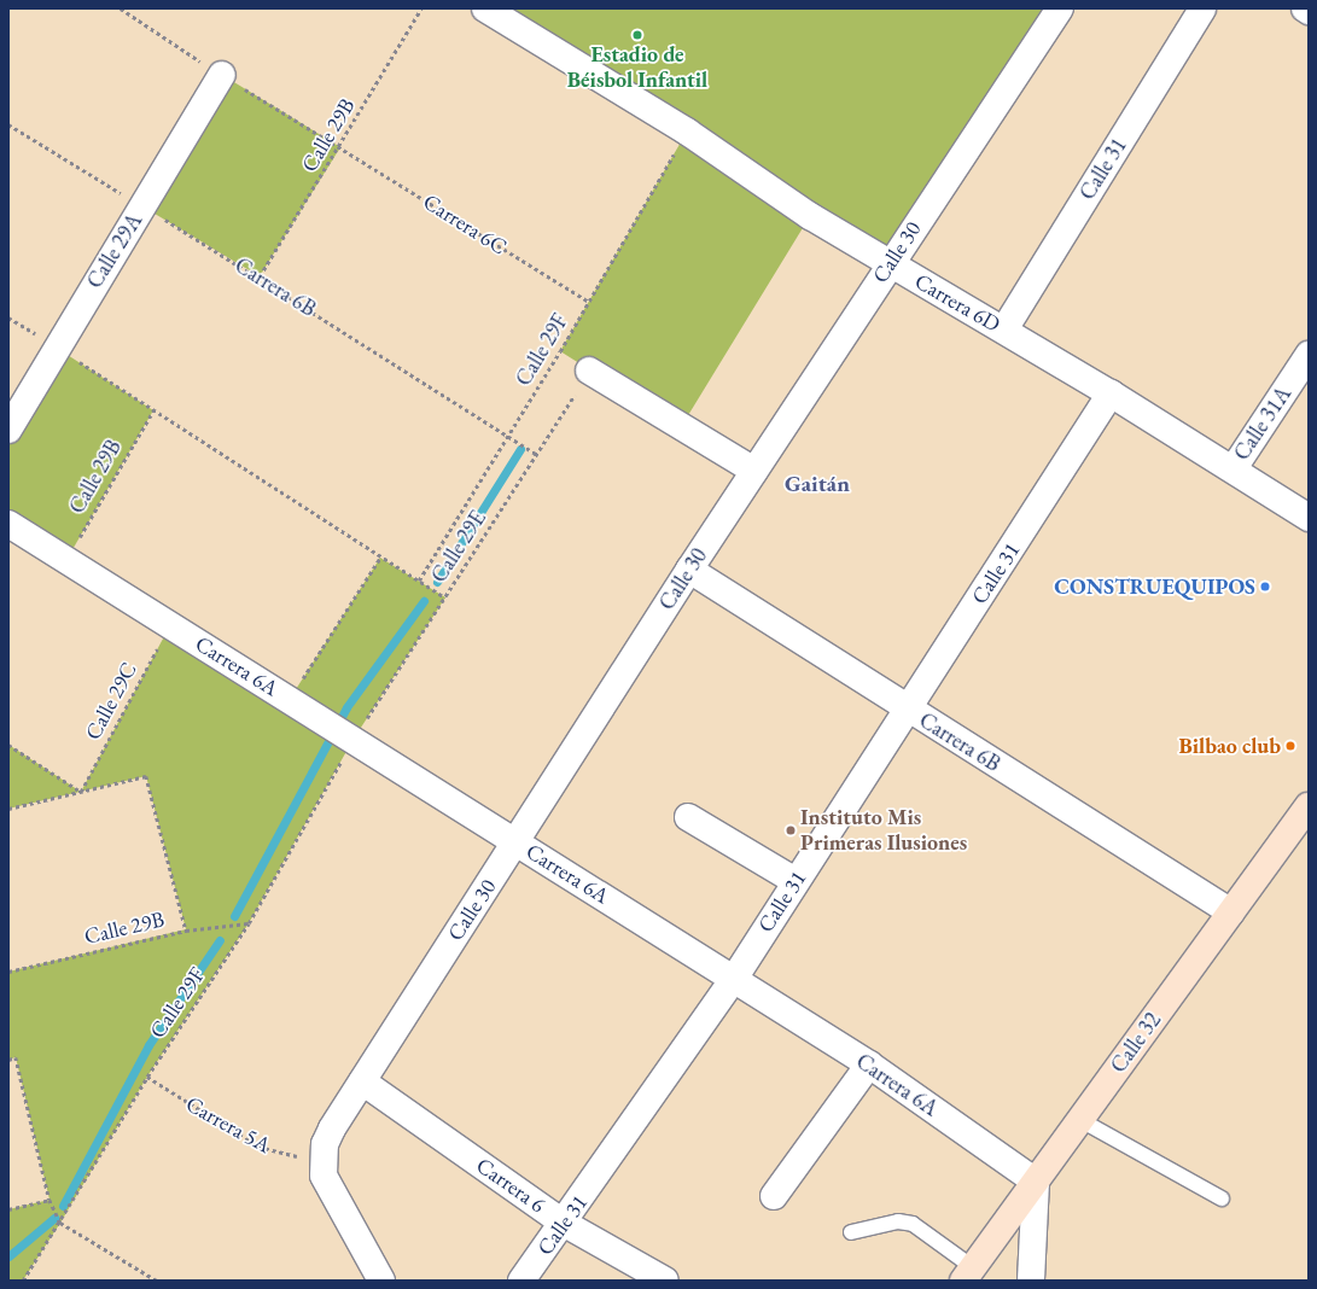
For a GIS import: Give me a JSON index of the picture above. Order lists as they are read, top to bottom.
{
  "streets": {
    "main road": ["Calle 32"],
    "street": [
      "Calle 31",
      "Calle 29A",
      "Calle 30",
      "Carrera 6B",
      "Carrera 6D",
      "Calle 31A",
      "Carrera 6A",
      "Carrera 6"
    ],
    "path": [
      "Calle 29B",
      "Carrera 6C",
      "Calle 29F",
      "Calle 29E",
      "Calle 29C",
      "Carrera 5A"
    ]
  },
  "crossings": [
    ["Calle 29B", "Carrera 6C"],
    ["Calle 29B", "Carrera 6B"],
    ["Calle 29B", "Calle 29F"],
    ["Calle 29B", "Carrera 6A"],
    ["Calle 31", "Carrera 6B"],
    ["Calle 31", "Carrera 6D"],
    ["Calle 31", "Carrera 6A"],
    ["Calle 31", "Carrera 6"],
    ["Carrera 6C", "Calle 29F"],
    ["Calle 29A", "Carrera 6B"],
    ["Calle 30", "Carrera 6B"],
    ["Calle 30", "Carrera 6D"],
    ["Calle 30", "Carrera 6A"],
    ["Calle 30", "Carrera 5A"],
    ["Calle 30", "Carrera 6"],
    ["Carrera 6B", "Calle 29F"],
    ["Carrera 6B", "Calle 29E"],
    ["Carrera 6B", "Calle 32"],
    ["Carrera 6D", "Calle 29F"],
    ["Carrera 6D", "Calle 31A"],
    ["Calle 29F", "Calle 29E"],
    ["Calle 29F", "Carrera 6A"],
    ["Calle 29F", "Carrera 5A"],
    ["Calle 29E", "Carrera 6A"],
    ["Carrera 6A", "Calle 29C"],
    ["Carrera 6A", "Calle 32"]
  ],
  "districts": ["Gaitán"],
  "places": [
    "Estadio de Béisbol Infantil",
    "CONSTRUEQUIPOS",
    "Bilbao club",
    "Instituto Mis Primeras Ilusiones"
  ]
}
